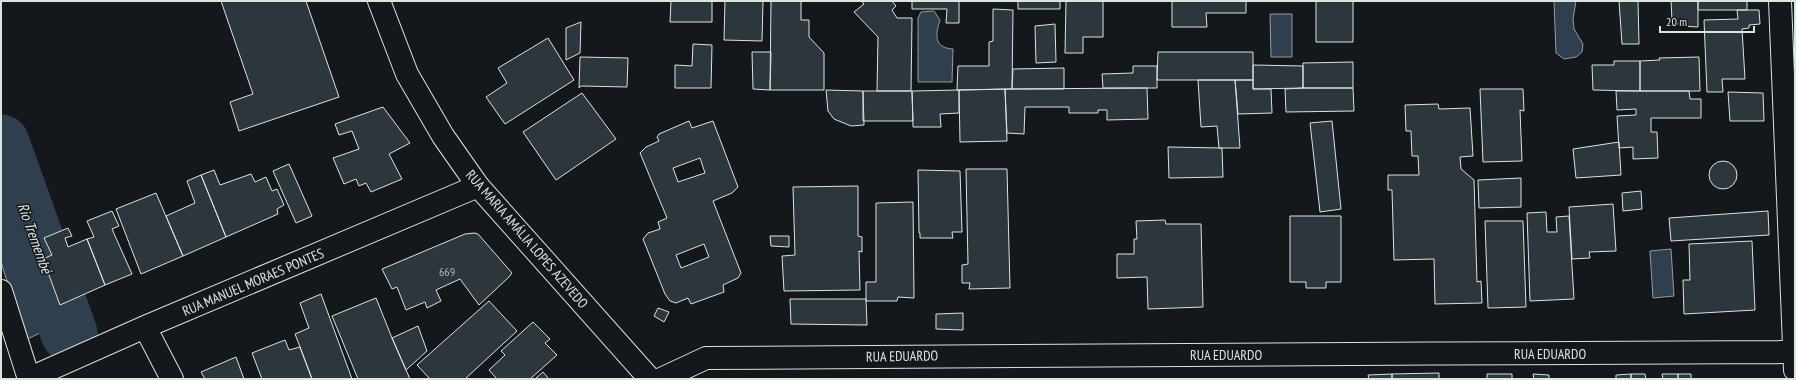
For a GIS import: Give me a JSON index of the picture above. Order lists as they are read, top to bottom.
{
  "streets": {
    "street": ["RUA MARIA AMÁLIA LOPES AZEVEDO", "RUA MANUEL MORAES PONTES", "RUA EDUARDO"]
  },
  "crossings": [
    ["RUA MARIA AMÁLIA LOPES AZEVEDO", "RUA MANUEL MORAES PONTES"]
  ],
  "water": ["Rio Tremembé"],
  "house_numbers": ["669"],
  "scale_bar": "20 m"
}
